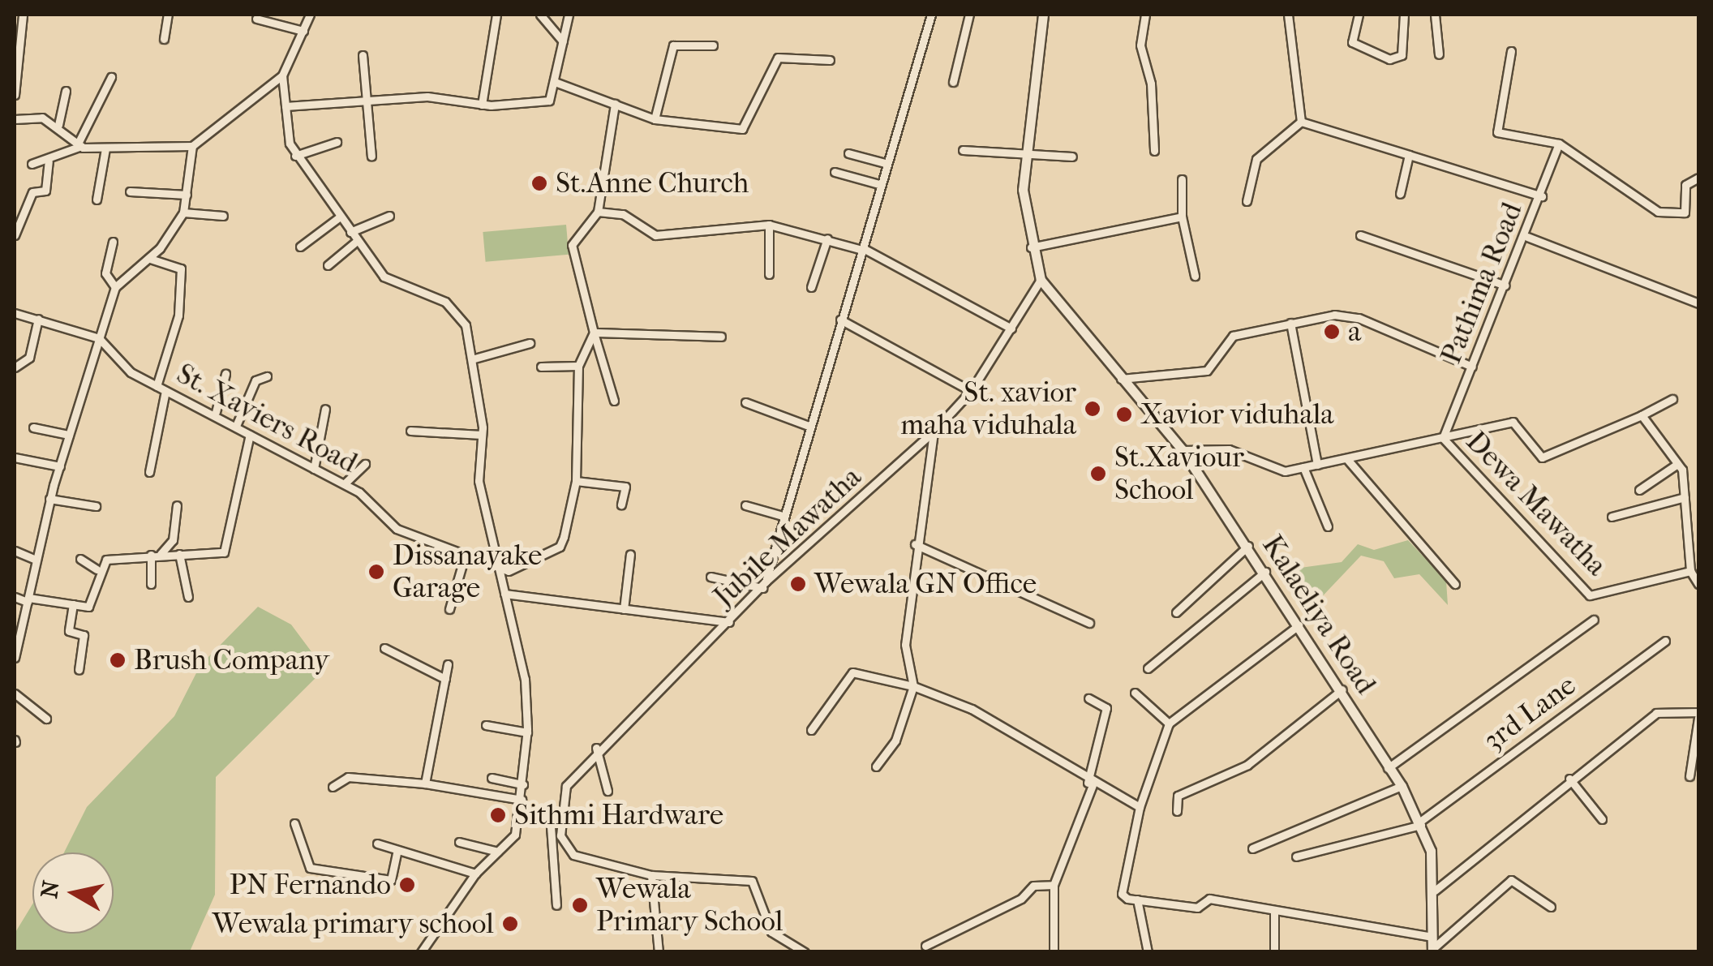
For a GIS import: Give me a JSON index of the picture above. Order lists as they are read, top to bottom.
{
  "streets": {
    "street": [
      "Pathima Road",
      "St. Xaviers Road",
      "Dewa Mawatha",
      "Jubile Mawatha",
      "Kalaeliya Road",
      "3rd Lane"
    ]
  },
  "crossings": [
    ["Pathima Road", "Dewa Mawatha"],
    ["Jubile Mawatha", "Kalaeliya Road"],
    ["Kalaeliya Road", "3rd Lane"]
  ],
  "places": [
    "St.Anne Church",
    "a",
    "St. xavior maha viduhala",
    "Xavior viduhala",
    "St.Xaviour School",
    "Dissanayake Garage",
    "Wewala GN Office",
    "Brush Company",
    "Sithmi Hardware",
    "PN Fernando",
    "Wewala Primary School",
    "Wewala primary school"
  ],
  "north": "left"
}
